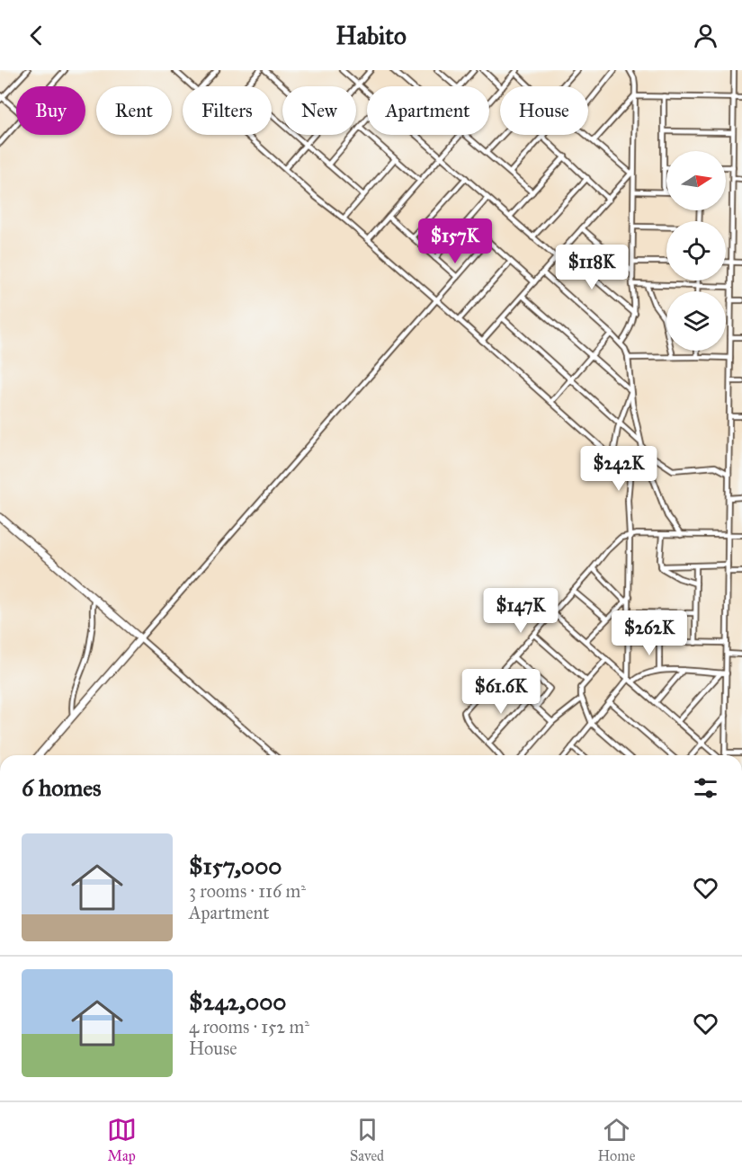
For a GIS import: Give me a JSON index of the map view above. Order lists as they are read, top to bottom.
{
  "north": "right",
  "page": {
    "header": "Habito",
    "chip": [
      "Buy",
      "Rent",
      "Filters",
      "New",
      "Apartment",
      "House"
    ],
    "price": [
      "$157K",
      "$118K",
      "$242K",
      "$147K",
      "$262K",
      "$61.6K"
    ],
    "heading": "6 homes",
    "list": [
      {
        "name": "$157,000",
        "note": "3 rooms · 116 m² · Apartment"
      },
      {
        "name": "$242,000",
        "note": "4 rooms · 152 m² · House"
      }
    ],
    "tabs": ["Map", "Saved", "Home"]
  }
}
